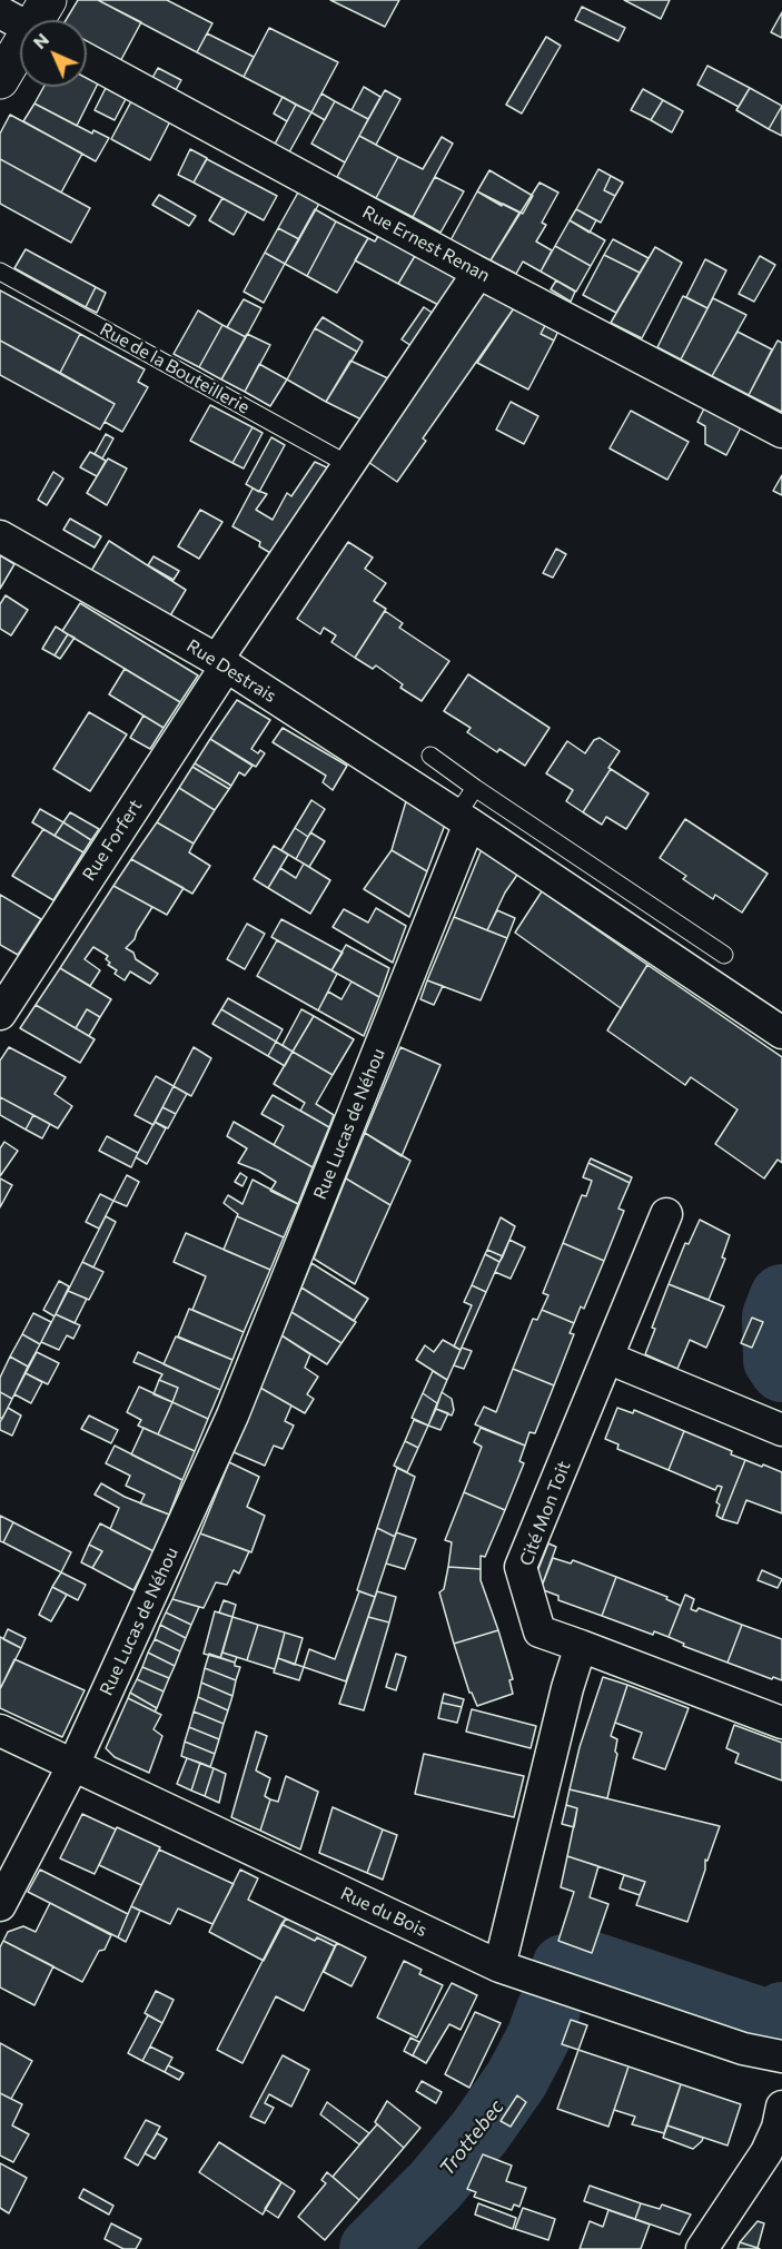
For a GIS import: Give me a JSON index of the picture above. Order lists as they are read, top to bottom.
{
  "streets": {
    "street": [
      "Rue Ernest Renan",
      "Rue Destrais",
      "Rue Forfert",
      "Rue Lucas de Néhou",
      "Cité Mon Toit",
      "Rue du Bois"
    ],
    "lane": ["Rue de la Bouteillerie"]
  },
  "crossings": [
    ["Rue Destrais", "Rue Forfert"],
    ["Rue Destrais", "Rue Lucas de Néhou"],
    ["Rue Lucas de Néhou", "Rue du Bois"]
  ],
  "water": ["Trottebec"],
  "north": "top left"
}
